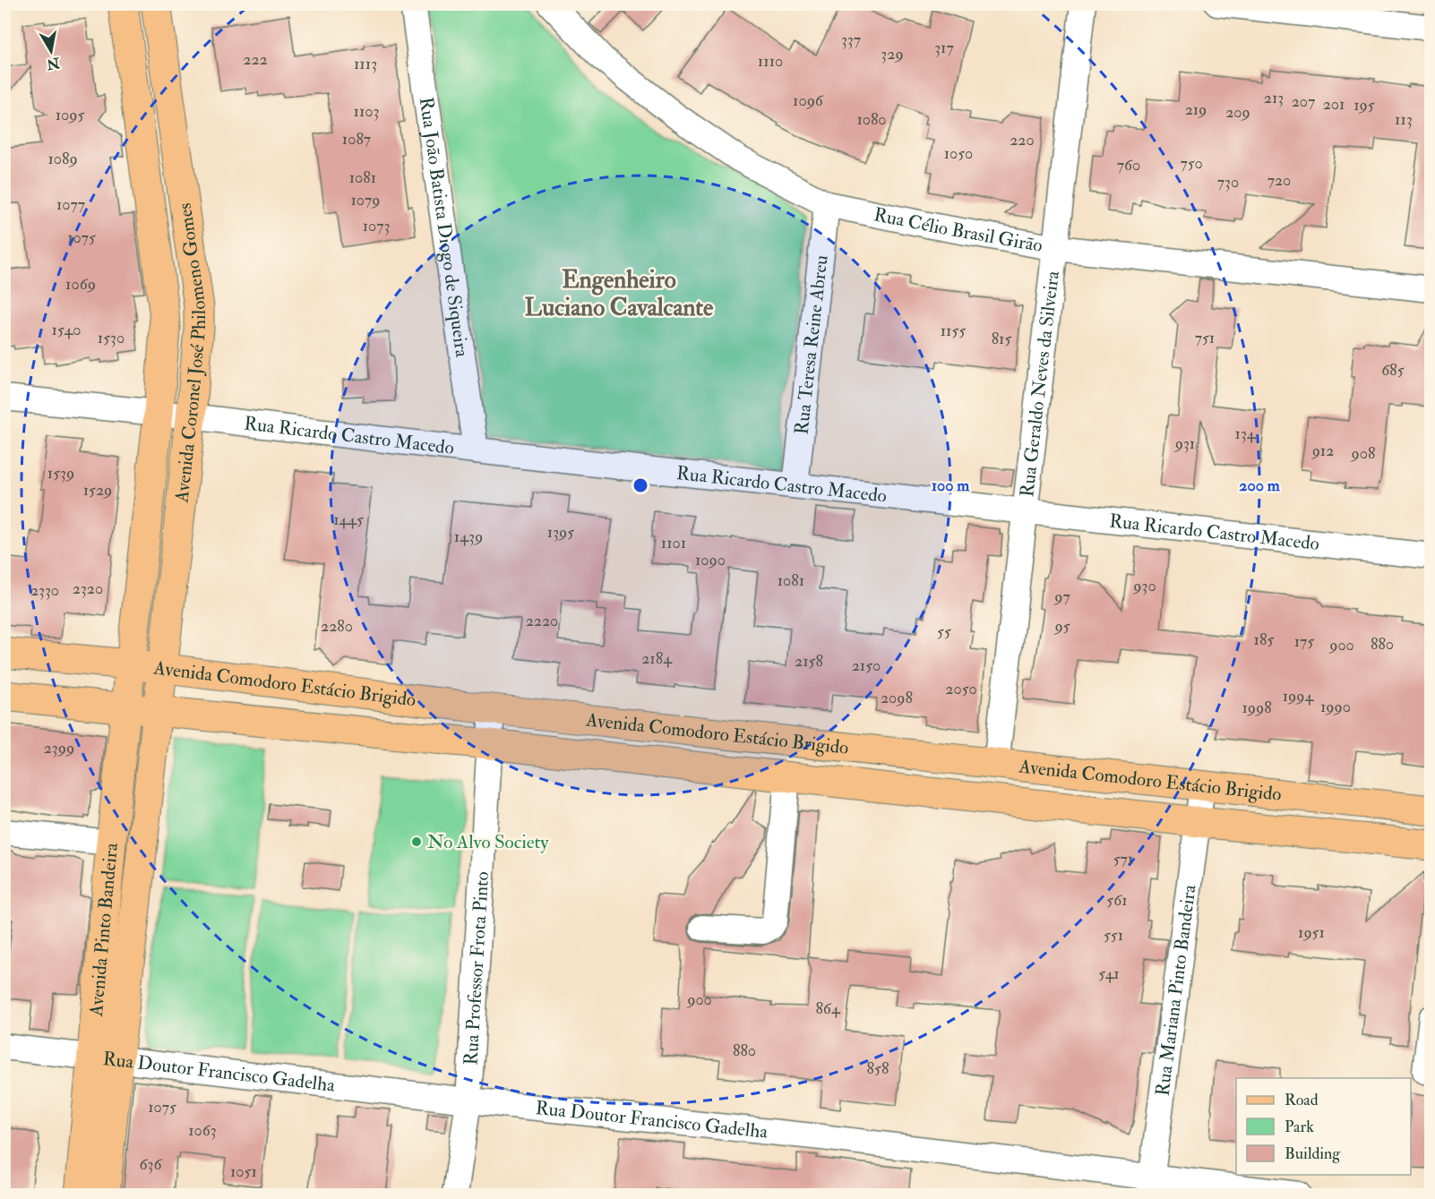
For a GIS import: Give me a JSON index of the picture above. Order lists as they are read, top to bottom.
{
  "streets": {
    "main road": ["Avenida Coronel José Philomeno Gomes", "Avenida Comodoro Estácio Brigido", "Avenida Pinto Bandeira"],
    "street": [
      "Rua João Batista Diogo de Siqueira",
      "Rua Célio Brasil Girão",
      "Rua Teresa Reine Abreu",
      "Rua Geraldo Neves da Silveira",
      "Rua Ricardo Castro Macedo",
      "Rua Professor Frota Pinto",
      "Rua Mariana Pinto Bandeira",
      "Rua Doutor Francisco Gadelha"
    ]
  },
  "crossings": [
    ["Rua João Batista Diogo de Siqueira", "Rua Ricardo Castro Macedo"],
    ["Rua Célio Brasil Girão", "Rua Teresa Reine Abreu"],
    ["Rua Célio Brasil Girão", "Rua Geraldo Neves da Silveira"],
    ["Rua Teresa Reine Abreu", "Rua Ricardo Castro Macedo"],
    ["Avenida Coronel José Philomeno Gomes", "Rua Ricardo Castro Macedo"],
    ["Avenida Coronel José Philomeno Gomes", "Avenida Comodoro Estácio Brigido"],
    ["Avenida Coronel José Philomeno Gomes", "Avenida Pinto Bandeira"],
    ["Rua Geraldo Neves da Silveira", "Rua Ricardo Castro Macedo"],
    ["Rua Geraldo Neves da Silveira", "Avenida Comodoro Estácio Brigido"],
    ["Avenida Comodoro Estácio Brigido", "Avenida Pinto Bandeira"],
    ["Avenida Comodoro Estácio Brigido", "Rua Professor Frota Pinto"],
    ["Avenida Comodoro Estácio Brigido", "Rua Mariana Pinto Bandeira"],
    ["Avenida Pinto Bandeira", "Rua Doutor Francisco Gadelha"],
    ["Rua Professor Frota Pinto", "Rua Doutor Francisco Gadelha"],
    ["Rua Mariana Pinto Bandeira", "Rua Doutor Francisco Gadelha"]
  ],
  "districts": ["Engenheiro Luciano Cavalcante"],
  "places": ["No Alvo Society"],
  "house_numbers": [
    "337",
    "317",
    "329",
    "222",
    "1110",
    "1113",
    "213",
    "1096",
    "207",
    "201",
    "195",
    "219",
    "1103",
    "209",
    "1095",
    "1080",
    "113",
    "1087",
    "220",
    "1050",
    "1089",
    "750",
    "760",
    "1081",
    "720",
    "730",
    "1079",
    "1077",
    "1073",
    "1075",
    "1069",
    "1540",
    "1155",
    "1530",
    "751",
    "815",
    "685",
    "134",
    "931",
    "912",
    "908",
    "1539",
    "1529",
    "1445",
    "1395",
    "1439",
    "1101",
    "1090",
    "1081",
    "930",
    "2320",
    "2330",
    "97",
    "2220",
    "2280",
    "95",
    "55",
    "185",
    "175",
    "880",
    "900",
    "2184",
    "2158",
    "2150",
    "2050",
    "1994",
    "2098",
    "1990",
    "1998",
    "2399",
    "571",
    "561",
    "1951",
    "551",
    "541",
    "900",
    "864",
    "880",
    "858",
    "1075",
    "1063",
    "636",
    "1051"
  ],
  "legend": ["Road", "Park", "Building"],
  "north": "bottom",
  "rings": ["100 m", "200 m"]
}
